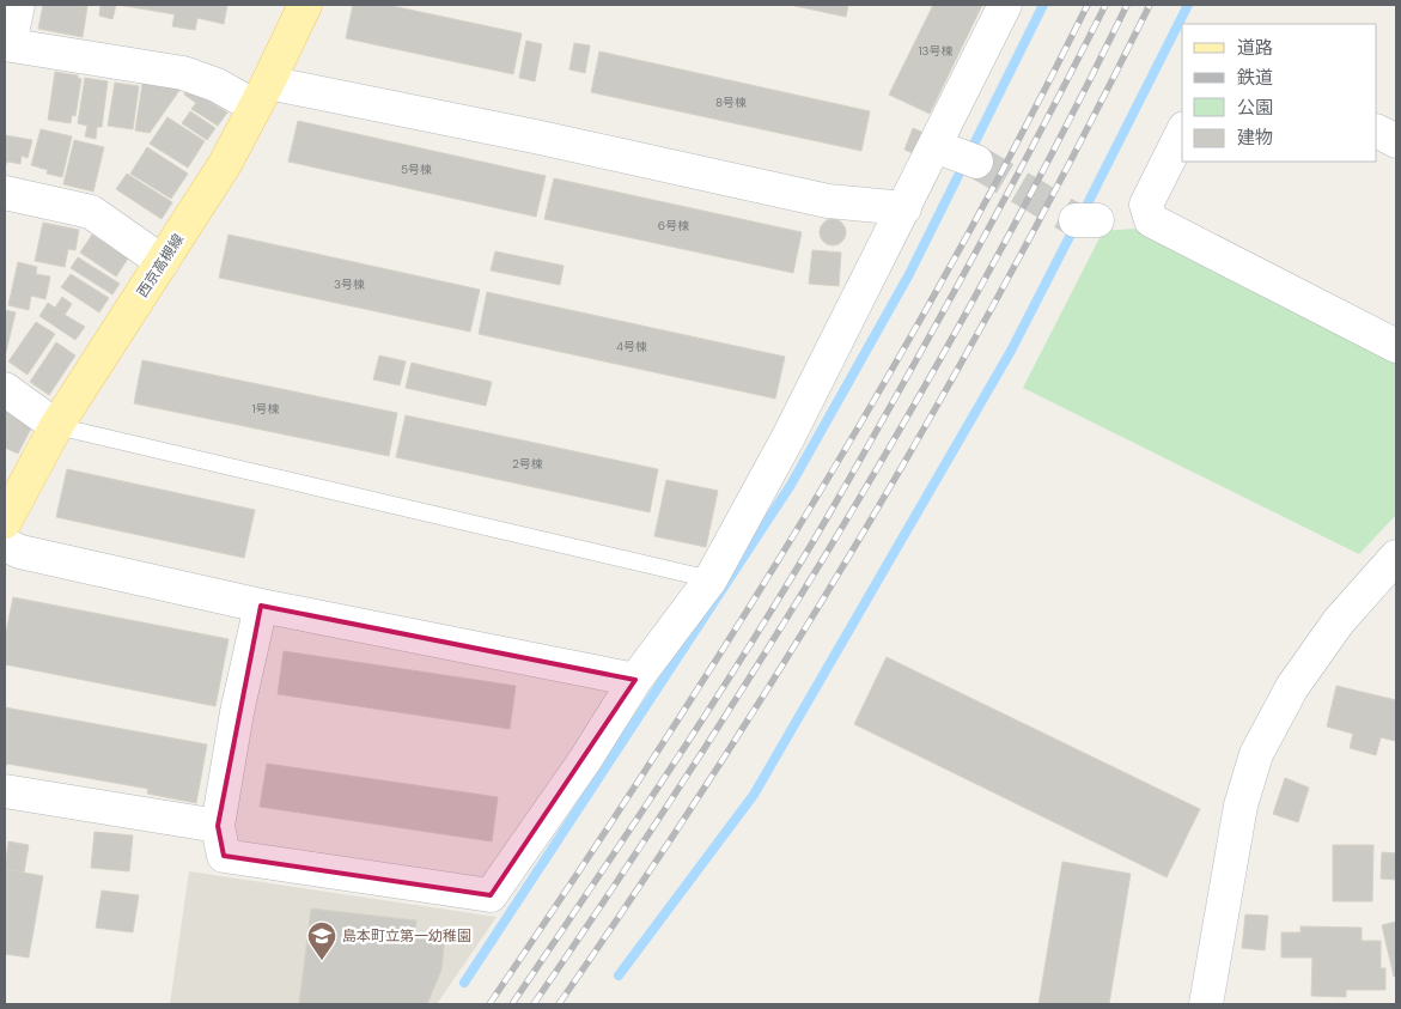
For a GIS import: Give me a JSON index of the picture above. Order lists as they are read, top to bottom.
{
  "streets": {
    "main road": ["西京高槻線"]
  },
  "places": {
    "school or university": ["島本町立第一幼稚園"]
  },
  "house_numbers": [
    "13号棟",
    "8号棟",
    "5号棟",
    "6号棟",
    "3号棟",
    "4号棟",
    "1号棟",
    "2号棟"
  ],
  "legend": [
    "道路",
    "鉄道",
    "公園",
    "建物"
  ]
}
